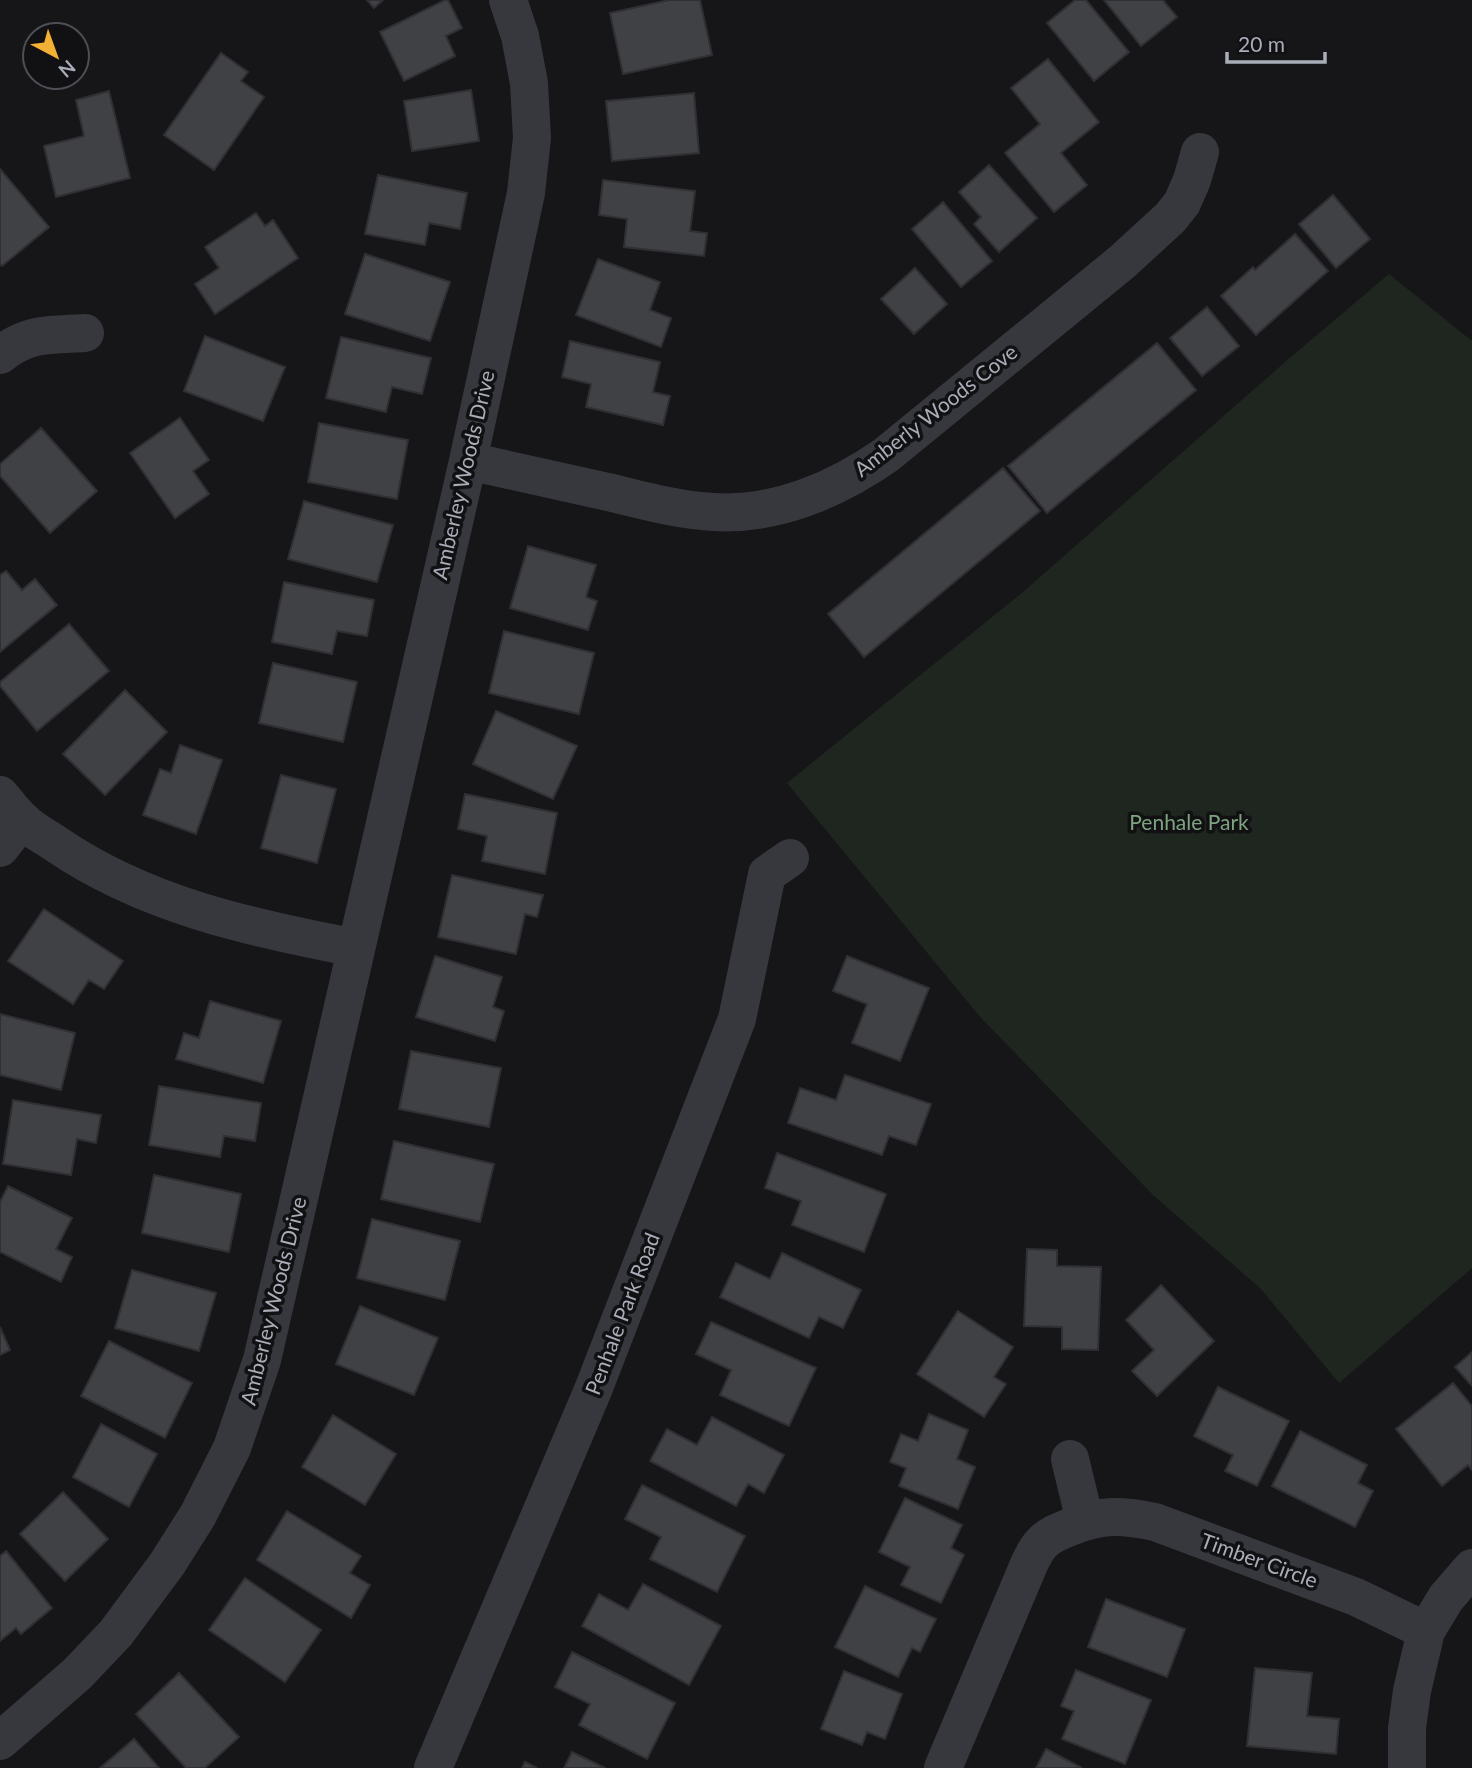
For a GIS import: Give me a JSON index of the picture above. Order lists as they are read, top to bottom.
{
  "streets": {
    "street": [
      "Amberly Woods Cove",
      "Amberley Woods Drive",
      "Penhale Park Road",
      "Timber Circle"
    ]
  },
  "crossings": [
    ["Amberly Woods Cove", "Amberley Woods Drive"]
  ],
  "parks": ["Penhale Park"],
  "scale_bar": "20 m",
  "north": "bottom right"
}
